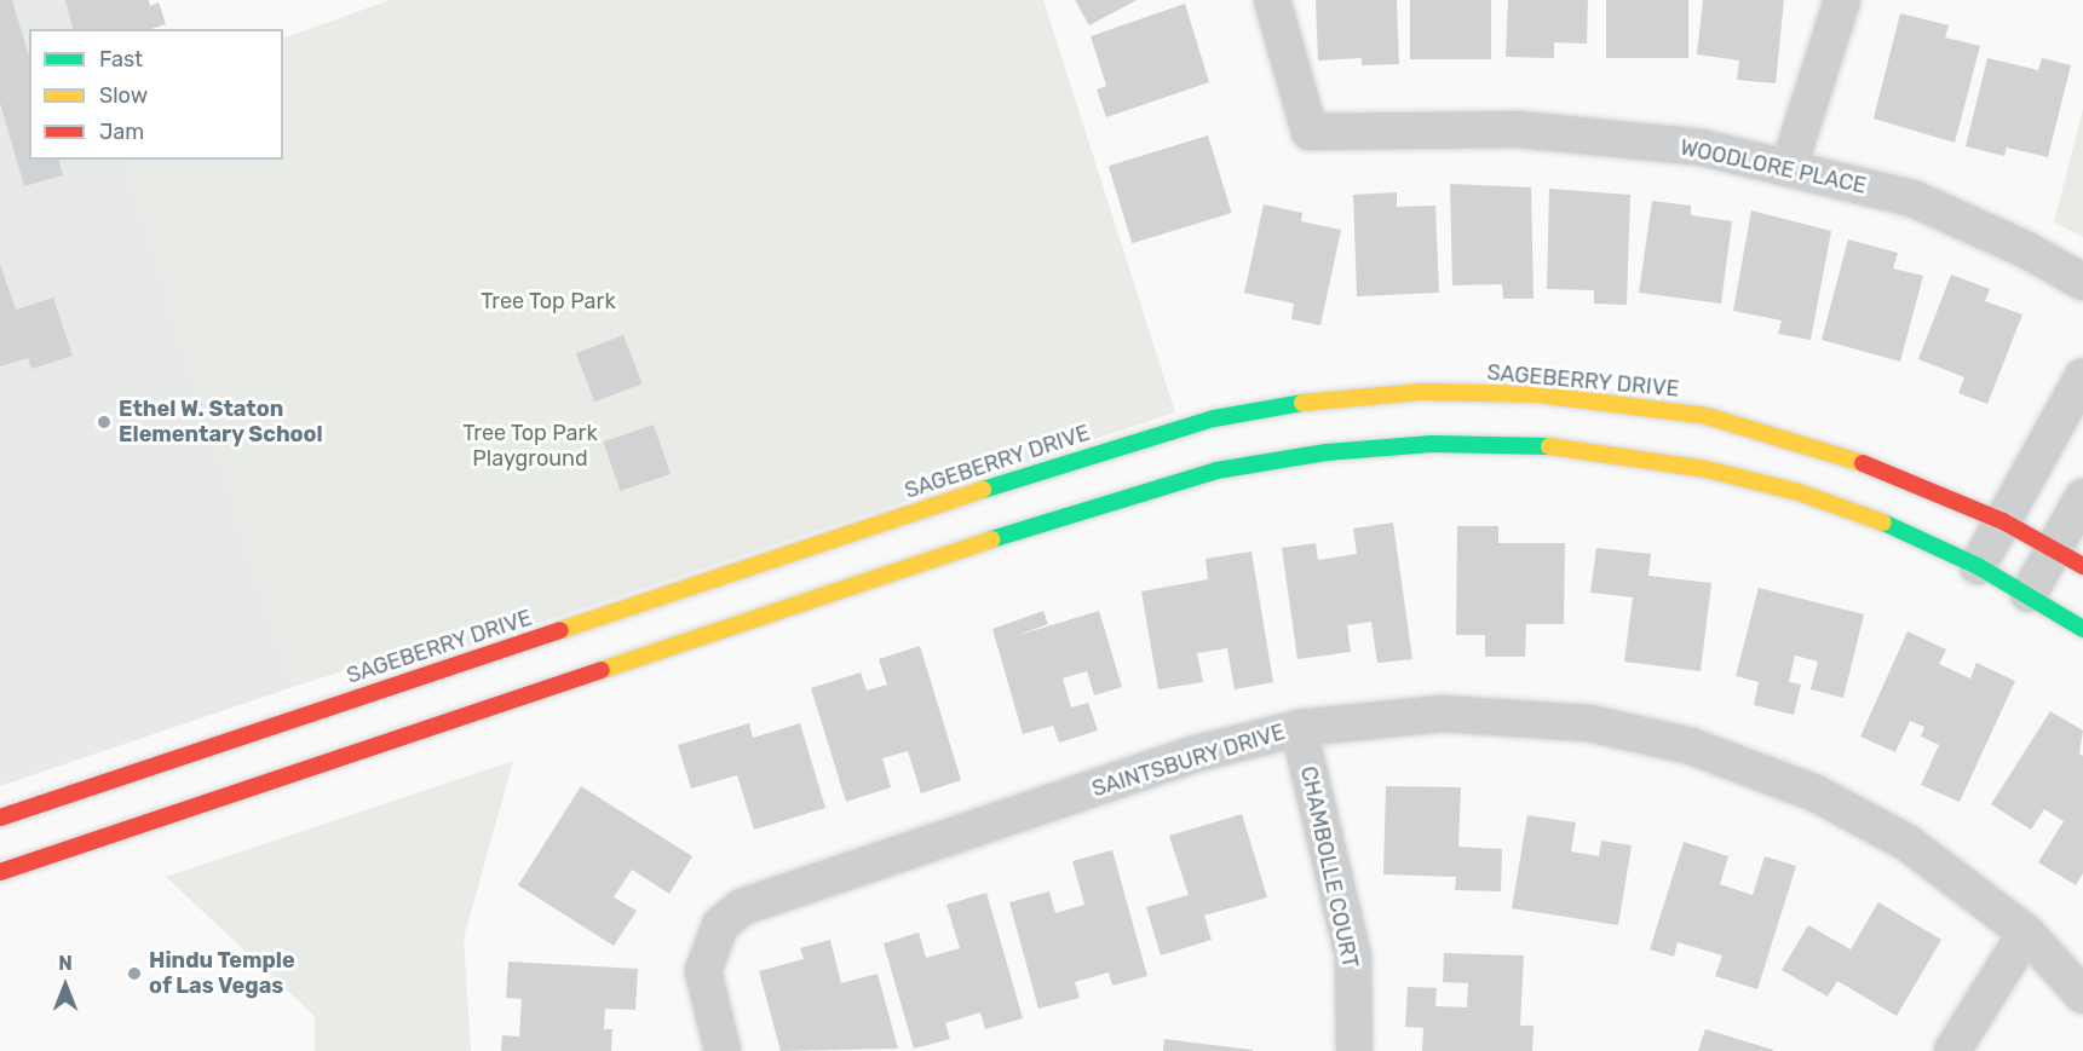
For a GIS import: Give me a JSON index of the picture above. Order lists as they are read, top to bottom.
{
  "streets": {
    "street": [
      "WOODLORE PLACE",
      "SAGEBERRY DRIVE",
      "SAINTSBURY DRIVE",
      "CHAMBOLLE COURT"
    ]
  },
  "crossings": [
    ["SAINTSBURY DRIVE", "CHAMBOLLE COURT"]
  ],
  "parks": ["Tree Top Park", "Tree Top Park Playground"],
  "places": ["Ethel W. Staton Elementary School", "Hindu Temple of Las Vegas"],
  "legend": ["Fast", "Slow", "Jam"],
  "north": "top"
}
